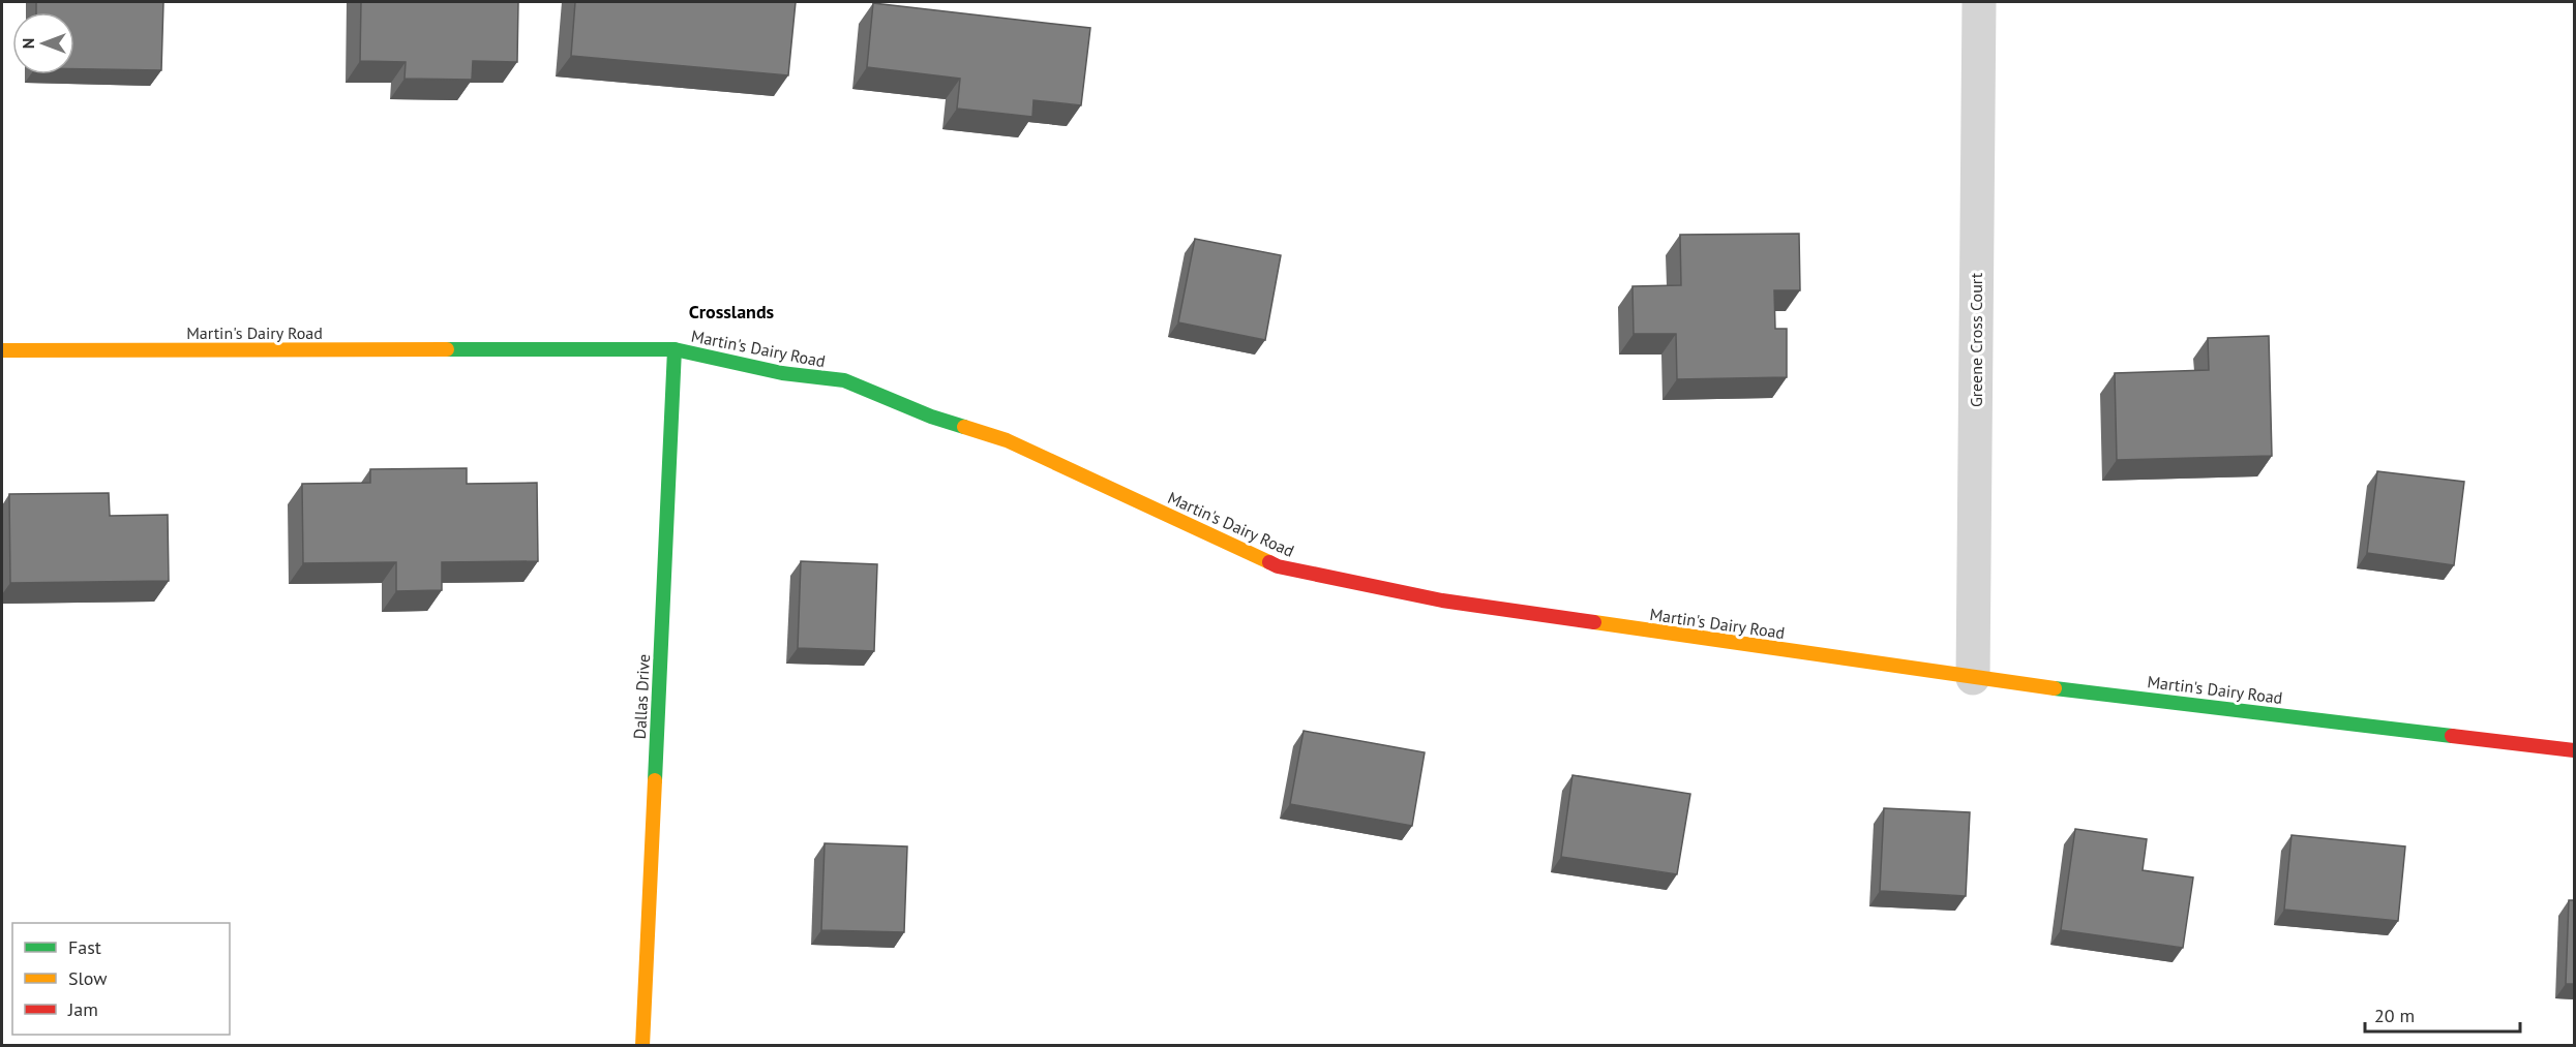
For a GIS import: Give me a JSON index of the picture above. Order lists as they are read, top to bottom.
{
  "streets": {
    "street": ["Martin's Dairy Road", "Greene Cross Court", "Dallas Drive"]
  },
  "crossings": [
    ["Martin's Dairy Road", "Greene Cross Court"],
    ["Martin's Dairy Road", "Dallas Drive"]
  ],
  "districts": ["Crosslands"],
  "legend": ["Fast", "Slow", "Jam"],
  "scale_bar": "20 m",
  "north": "left"
}
